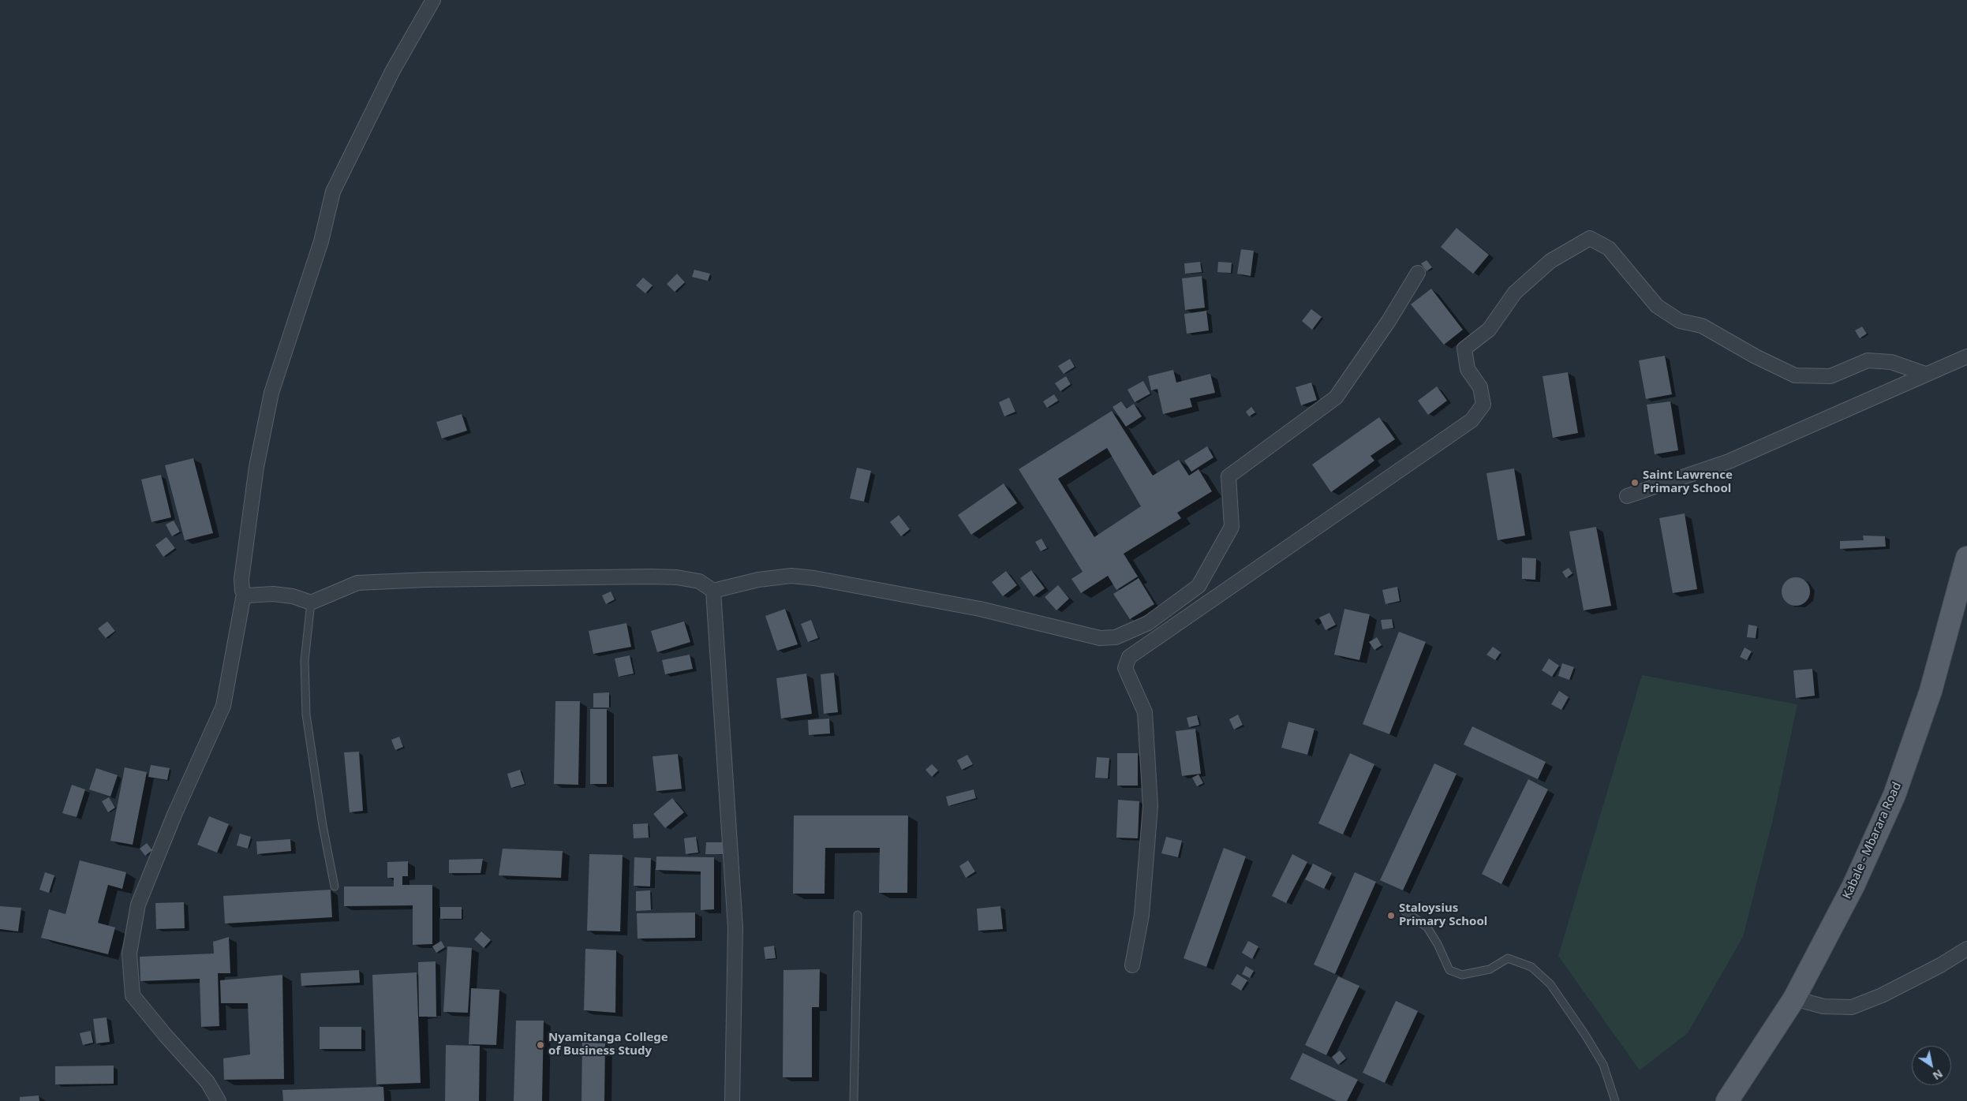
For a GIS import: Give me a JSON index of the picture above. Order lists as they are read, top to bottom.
{
  "streets": {
    "main road": ["Kabale - Mbarara Road"]
  },
  "places": ["Saint Lawrence Primary School", "Staloysius Primary School", "Nyamitanga College of Business Study"],
  "north": "bottom right"
}
